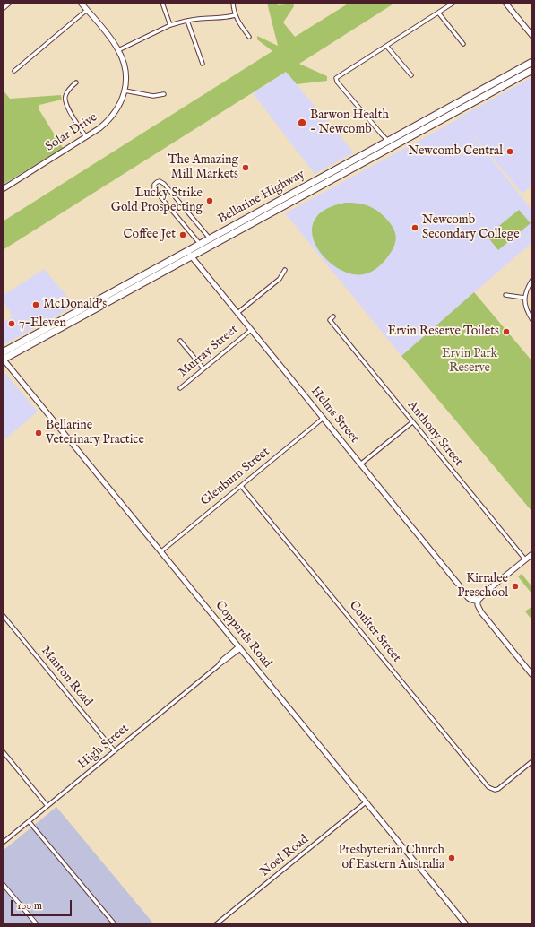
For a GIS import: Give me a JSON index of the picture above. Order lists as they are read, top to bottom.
{
  "streets": {
    "highway": ["Bellarine Highway"],
    "street": [
      "Solar Drive",
      "Murray Street",
      "Helms Street",
      "Anthony Street",
      "Glenburn Street",
      "Coulter Street",
      "Coppards Road",
      "Manton Road",
      "High Street",
      "Noel Road"
    ]
  },
  "crossings": [
    ["Bellarine Highway", "Helms Street"],
    ["Bellarine Highway", "Coppards Road"],
    ["Murray Street", "Helms Street"],
    ["Helms Street", "Glenburn Street"],
    ["Glenburn Street", "Coulter Street"],
    ["Glenburn Street", "Coppards Road"],
    ["Coppards Road", "High Street"],
    ["Coppards Road", "Noel Road"],
    ["Manton Road", "High Street"]
  ],
  "parks": ["Ervin Park Reserve"],
  "places": [
    "Barwon Health - Newcomb",
    "Newcomb Central",
    "The Amazing Mill Markets",
    "Lucky Strike Gold Prospecting",
    "Newcomb Secondary College",
    "Coffee Jet",
    "McDonald's",
    "7-Eleven",
    "Ervin Reserve Toilets",
    "Bellarine Veterinary Practice",
    "Kirralee Preschool",
    "Presbyterian Church of Eastern Australia"
  ],
  "scale_bar": "100 m"
}
